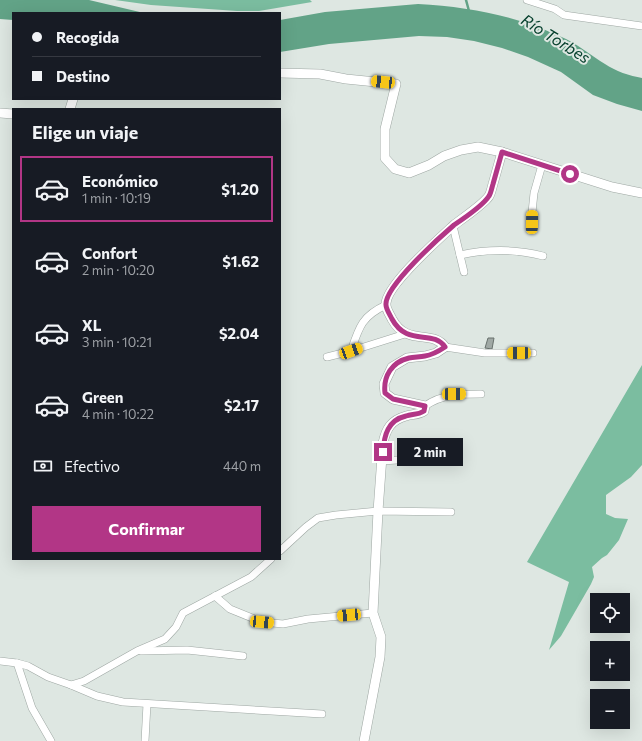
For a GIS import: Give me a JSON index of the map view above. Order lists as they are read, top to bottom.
{
  "water": ["Río Torbes"],
  "page": {
    "banner": ["Recogida", "Destino"],
    "heading": "Elige un viaje",
    "list": [
      {
        "name": "Económico",
        "note": "1 min · 10:19",
        "value": "$1.20"
      },
      {
        "name": "Confort",
        "note": "2 min · 10:20",
        "value": "$1.62"
      },
      {
        "name": "XL",
        "note": "3 min · 10:21",
        "value": "$2.04"
      },
      {
        "name": "Green",
        "note": "4 min · 10:22",
        "value": "$2.17"
      }
    ],
    "bubble": "2 min",
    "pay": ["Efectivo", "440 m"],
    "buttons": "Confirmar",
    "map_buttons": ["+", "−"]
  }
}
